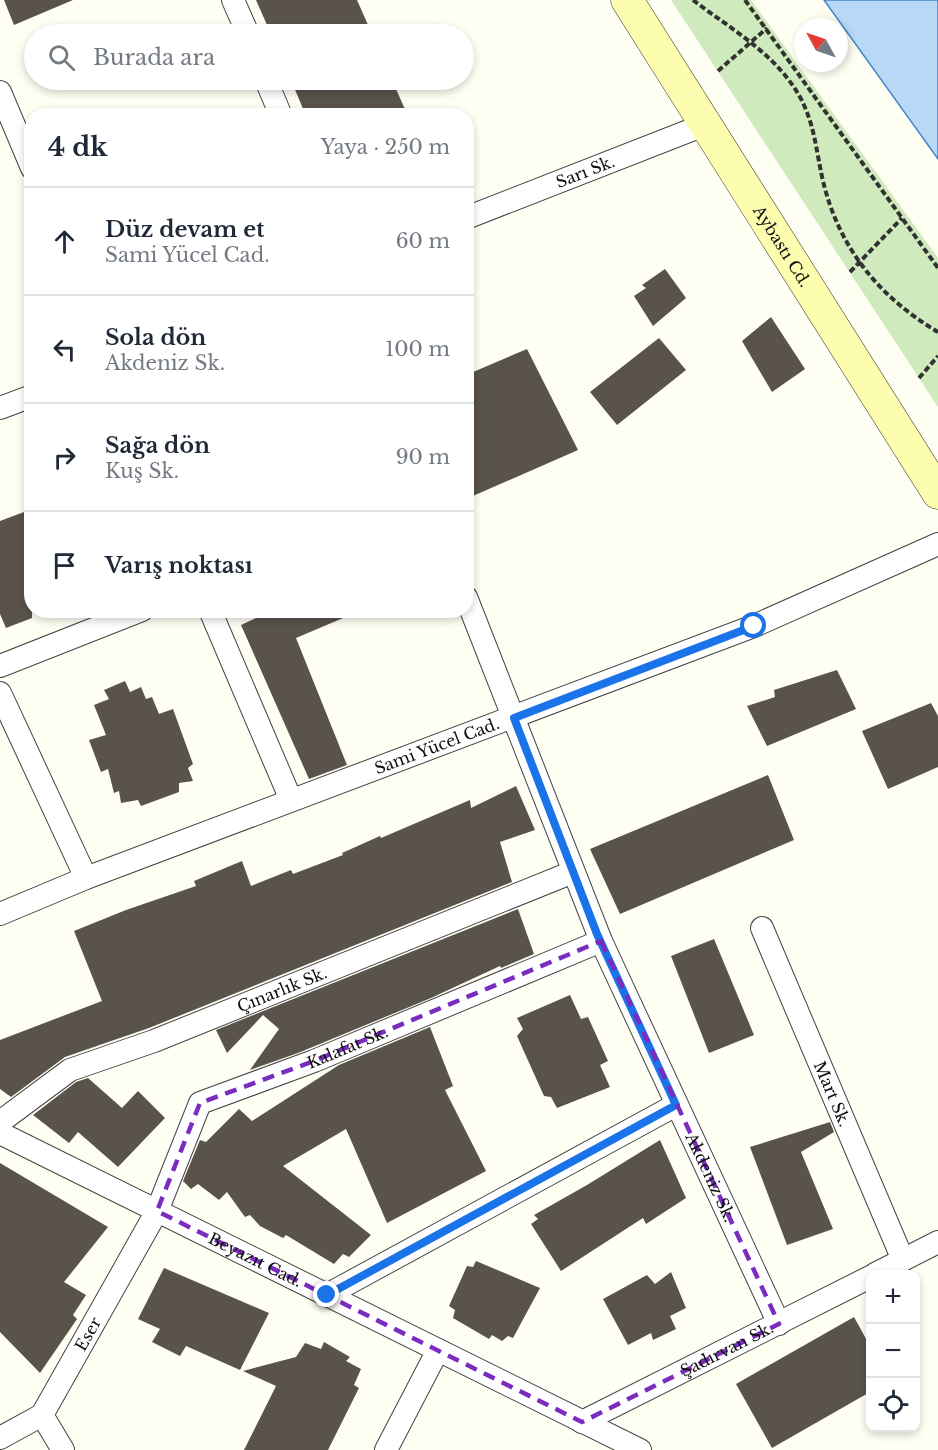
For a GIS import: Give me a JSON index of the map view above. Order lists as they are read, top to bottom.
{
  "streets": {
    "main road": ["Aybastı Cd."],
    "street": [
      "Sarı Sk.",
      "Sami Yücel Cad.",
      "Çınarlık Sk.",
      "Kalafat Sk.",
      "Mart Sk.",
      "Akdeniz Sk.",
      "Beyazıt Cad.",
      "Eser",
      "Şadırvan Sk."
    ]
  },
  "crossings": [
    ["Sarı Sk.", "Aybastı Cd."],
    ["Sami Yücel Cad.", "Akdeniz Sk."],
    ["Çınarlık Sk.", "Akdeniz Sk."],
    ["Kalafat Sk.", "Akdeniz Sk."],
    ["Kalafat Sk.", "Beyazıt Cad."],
    ["Kalafat Sk.", "Eser"],
    ["Akdeniz Sk.", "Şadırvan Sk."],
    ["Beyazıt Cad.", "Eser"],
    ["Beyazıt Cad.", "Şadırvan Sk."]
  ],
  "north": "top left",
  "page": {
    "search": "Burada ara",
    "heading": ["4 dk", "Yaya · 250 m"],
    "list": [
      ["Düz devam et", "Sami Yücel Cad.", "60 m"],
      ["Sola dön", "Akdeniz Sk.", "100 m"],
      ["Sağa dön", "Kuş Sk.", "90 m"],
      "Varış noktası"
    ],
    "map_buttons": ["+", "−"]
  }
}
